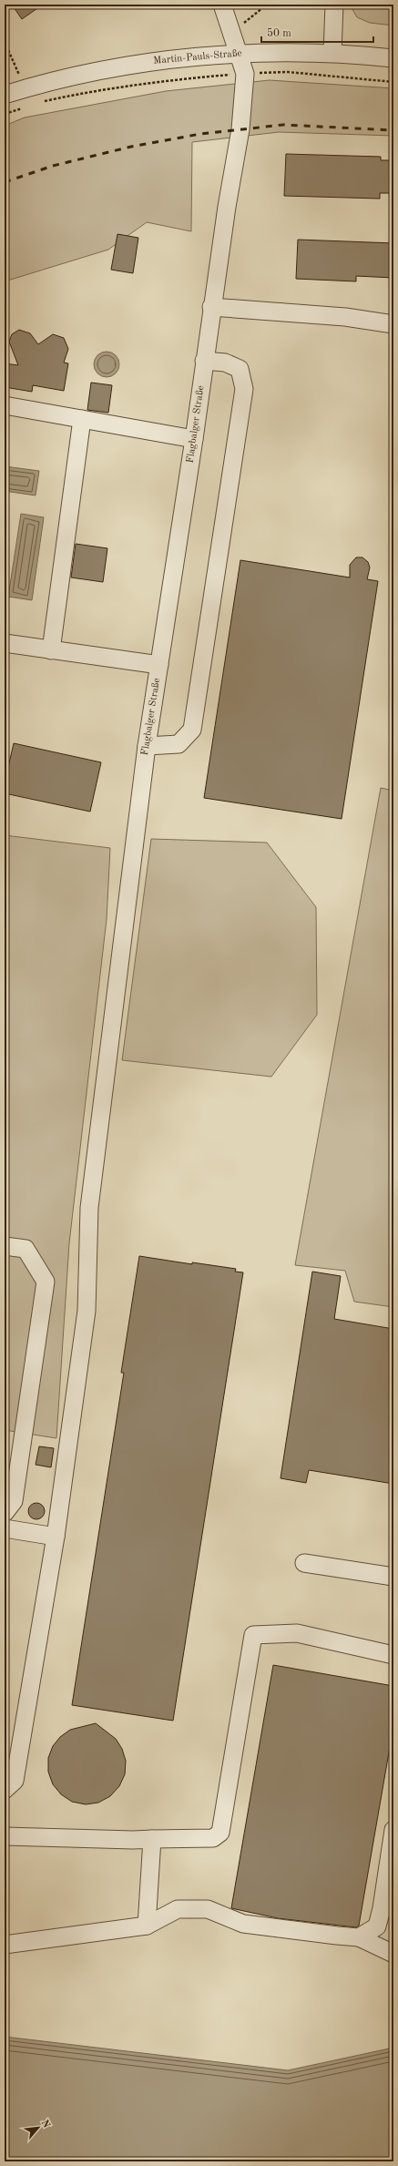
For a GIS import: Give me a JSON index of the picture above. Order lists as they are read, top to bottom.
{
  "streets": {
    "street": ["Martin-Pauls-Straße", "Flagbalger Straße"]
  },
  "crossings": [
    ["Martin-Pauls-Straße", "Flagbalger Straße"]
  ],
  "scale_bar": "50 m",
  "north": "top right"
}
